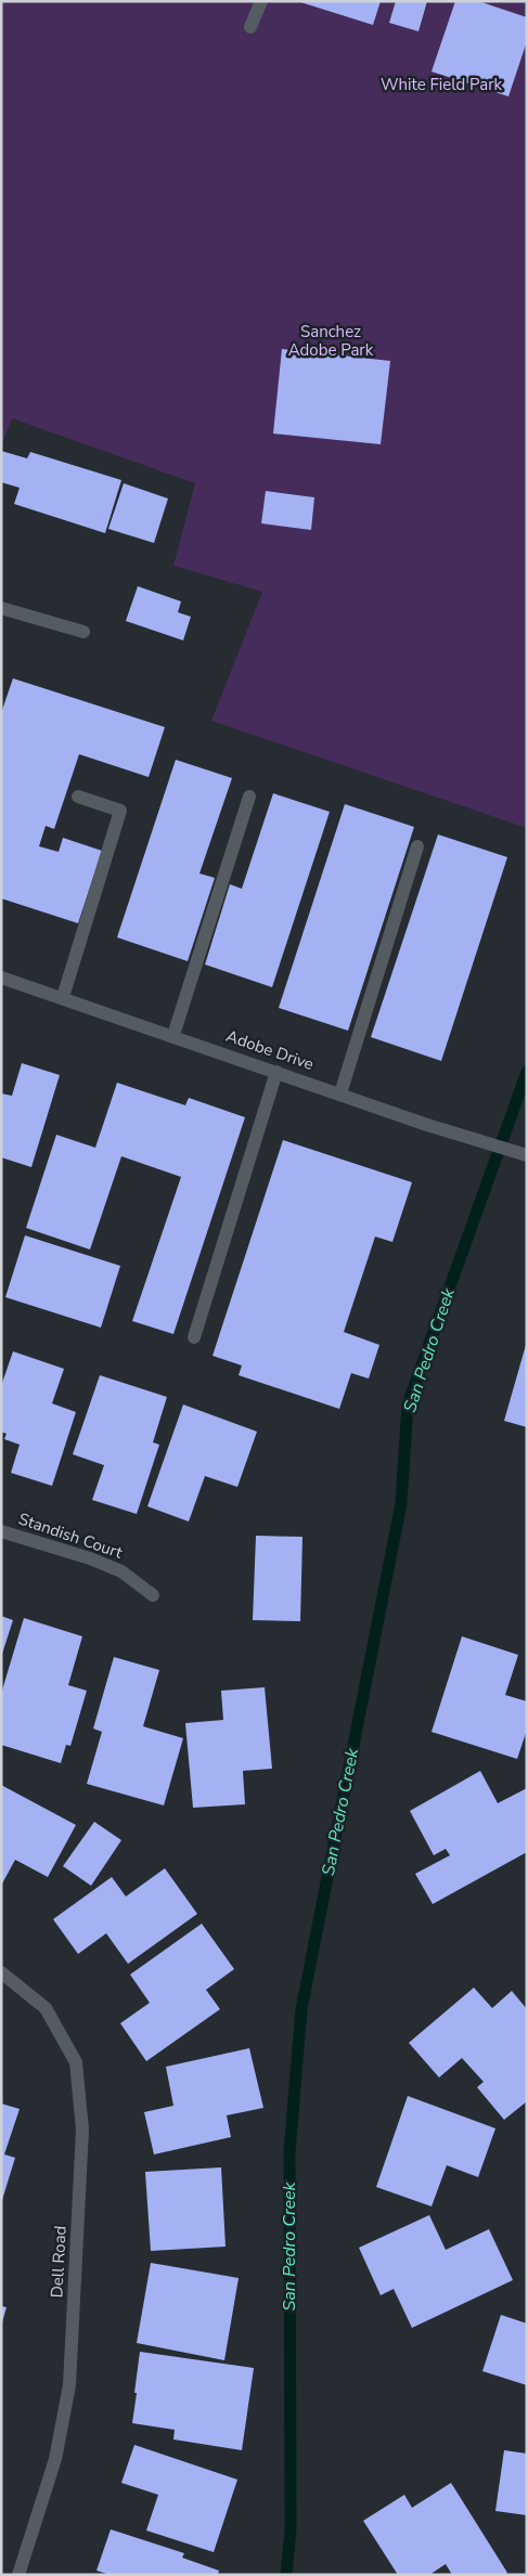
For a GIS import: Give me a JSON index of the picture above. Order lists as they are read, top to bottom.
{
  "streets": {
    "street": ["Adobe Drive", "Standish Court", "Dell Road"]
  },
  "water": ["San Pedro Creek"],
  "parks": ["White Field Park", "Sanchez Adobe Park"]
}
